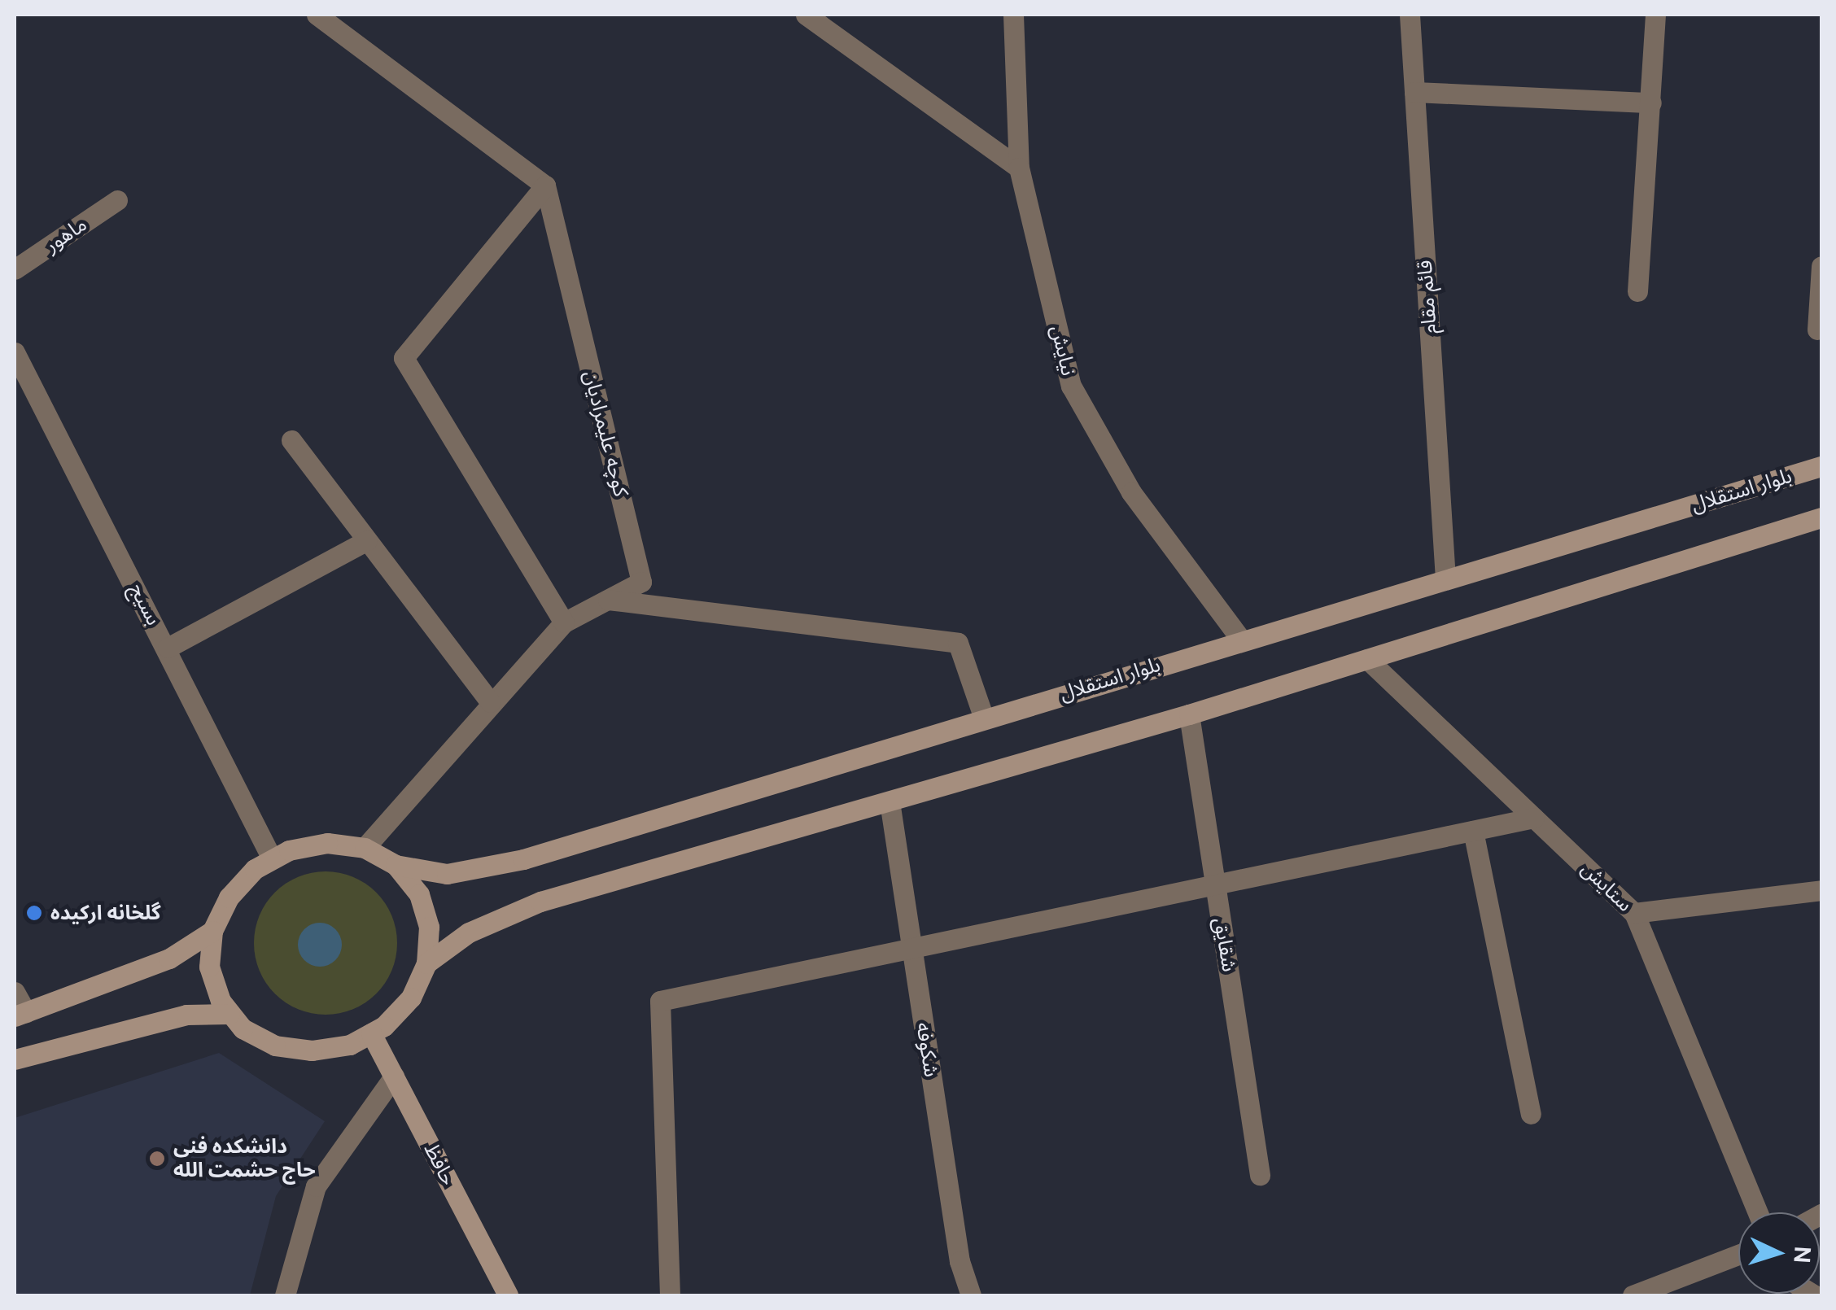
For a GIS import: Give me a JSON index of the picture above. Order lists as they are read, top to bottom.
{
  "streets": {
    "main road": ["بلوار استقلال", "حافظ"],
    "street": [
      "ماهور",
      "قائم مقام",
      "نیایش",
      "کوچه علیمرادیان",
      "بسیج",
      "ستایش",
      "شقایق",
      "شکوفه"
    ]
  },
  "crossings": [
    ["قائم مقام", "بلوار استقلال"],
    ["نیایش", "بلوار استقلال"],
    ["کوچه علیمرادیان", "بلوار استقلال"],
    ["کوچه علیمرادیان", "بسیج"],
    ["کوچه علیمرادیان", "حافظ"],
    ["بلوار استقلال", "بسیج"],
    ["بلوار استقلال", "حافظ"],
    ["بسیج", "حافظ"]
  ],
  "places": ["گلخانه ارکیده", "دانشکده فنی حاج حشمت الله"],
  "north": "right"
}
